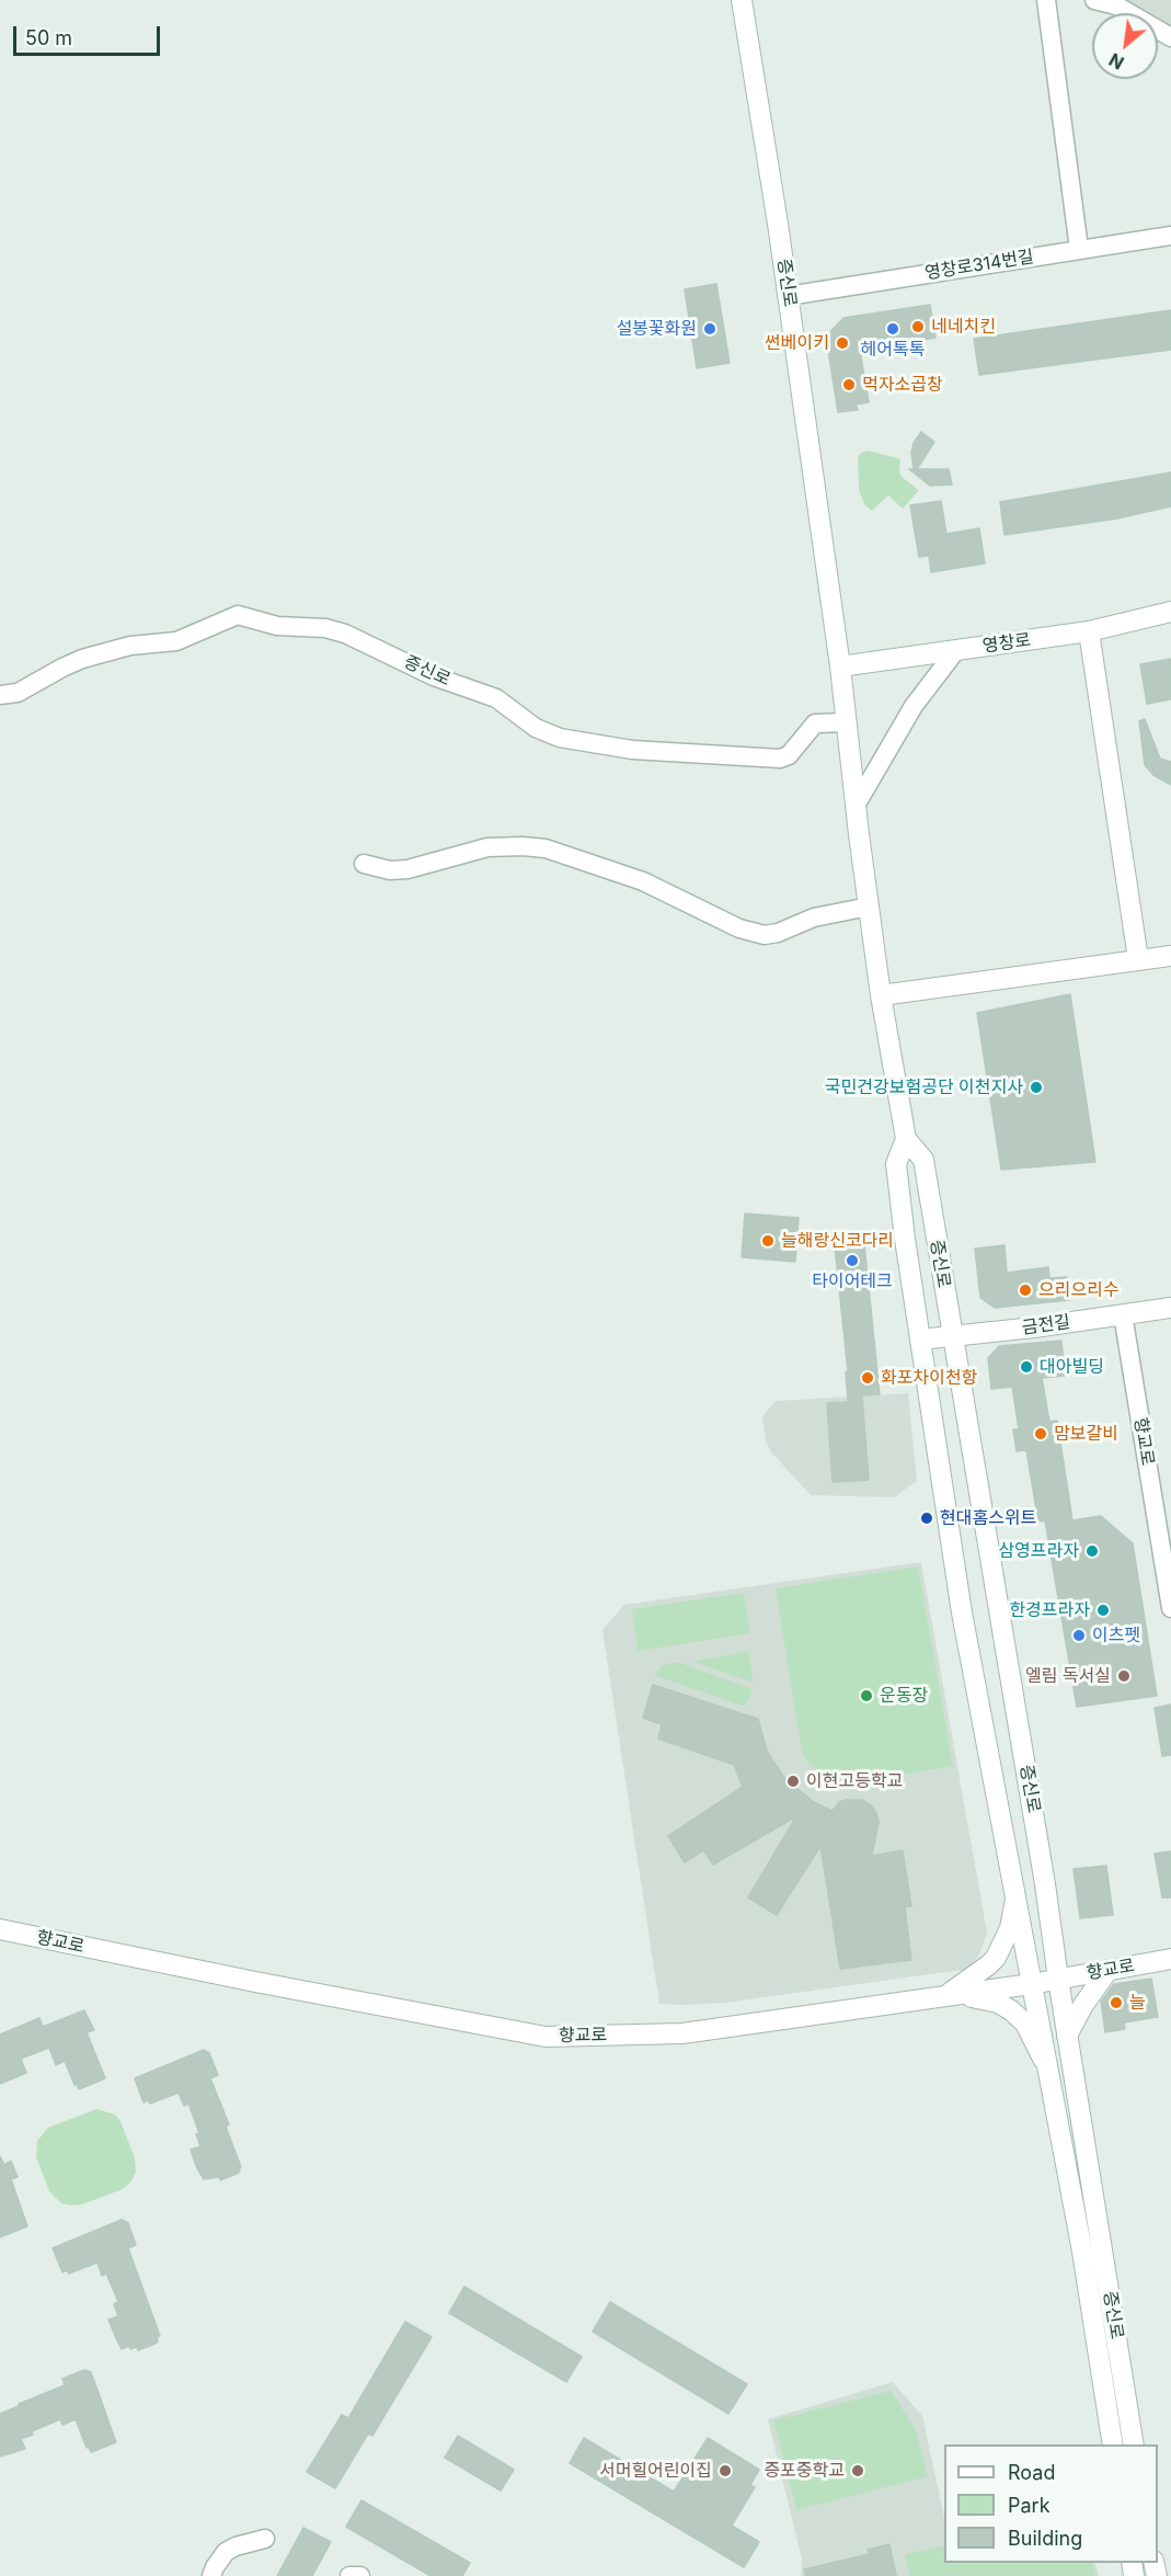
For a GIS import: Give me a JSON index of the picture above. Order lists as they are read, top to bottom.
{
  "streets": {
    "main road": [
      "증신로",
      "영창로",
      "금전길",
      "향교로"
    ],
    "street": ["영창로314번길"]
  },
  "crossings": [
    ["영창로314번길", "증신로"],
    ["증신로", "영창로"],
    ["증신로", "금전길"],
    ["증신로", "향교로"],
    ["금전길", "향교로"]
  ],
  "places": [
    "네네치킨",
    "설봉꽃화원",
    "헤어톡톡",
    "썬베이키",
    "먹자소곱창",
    "국민건강보험공단 이천지사",
    "늘해랑신코다리",
    "타이어테크",
    "으리으리수",
    "대아빌딩",
    "화포차이천항",
    "맘보갈비",
    "현대홈스위트",
    "삼영프라자",
    "한경프라자",
    "이츠펫",
    "엘림 독서실",
    "운동장",
    "이현고등학교",
    "늘",
    "서머힐어린이집",
    "증포중학교"
  ],
  "legend": ["Road", "Park", "Building"],
  "scale_bar": "50 m",
  "north": "bottom left"
}
